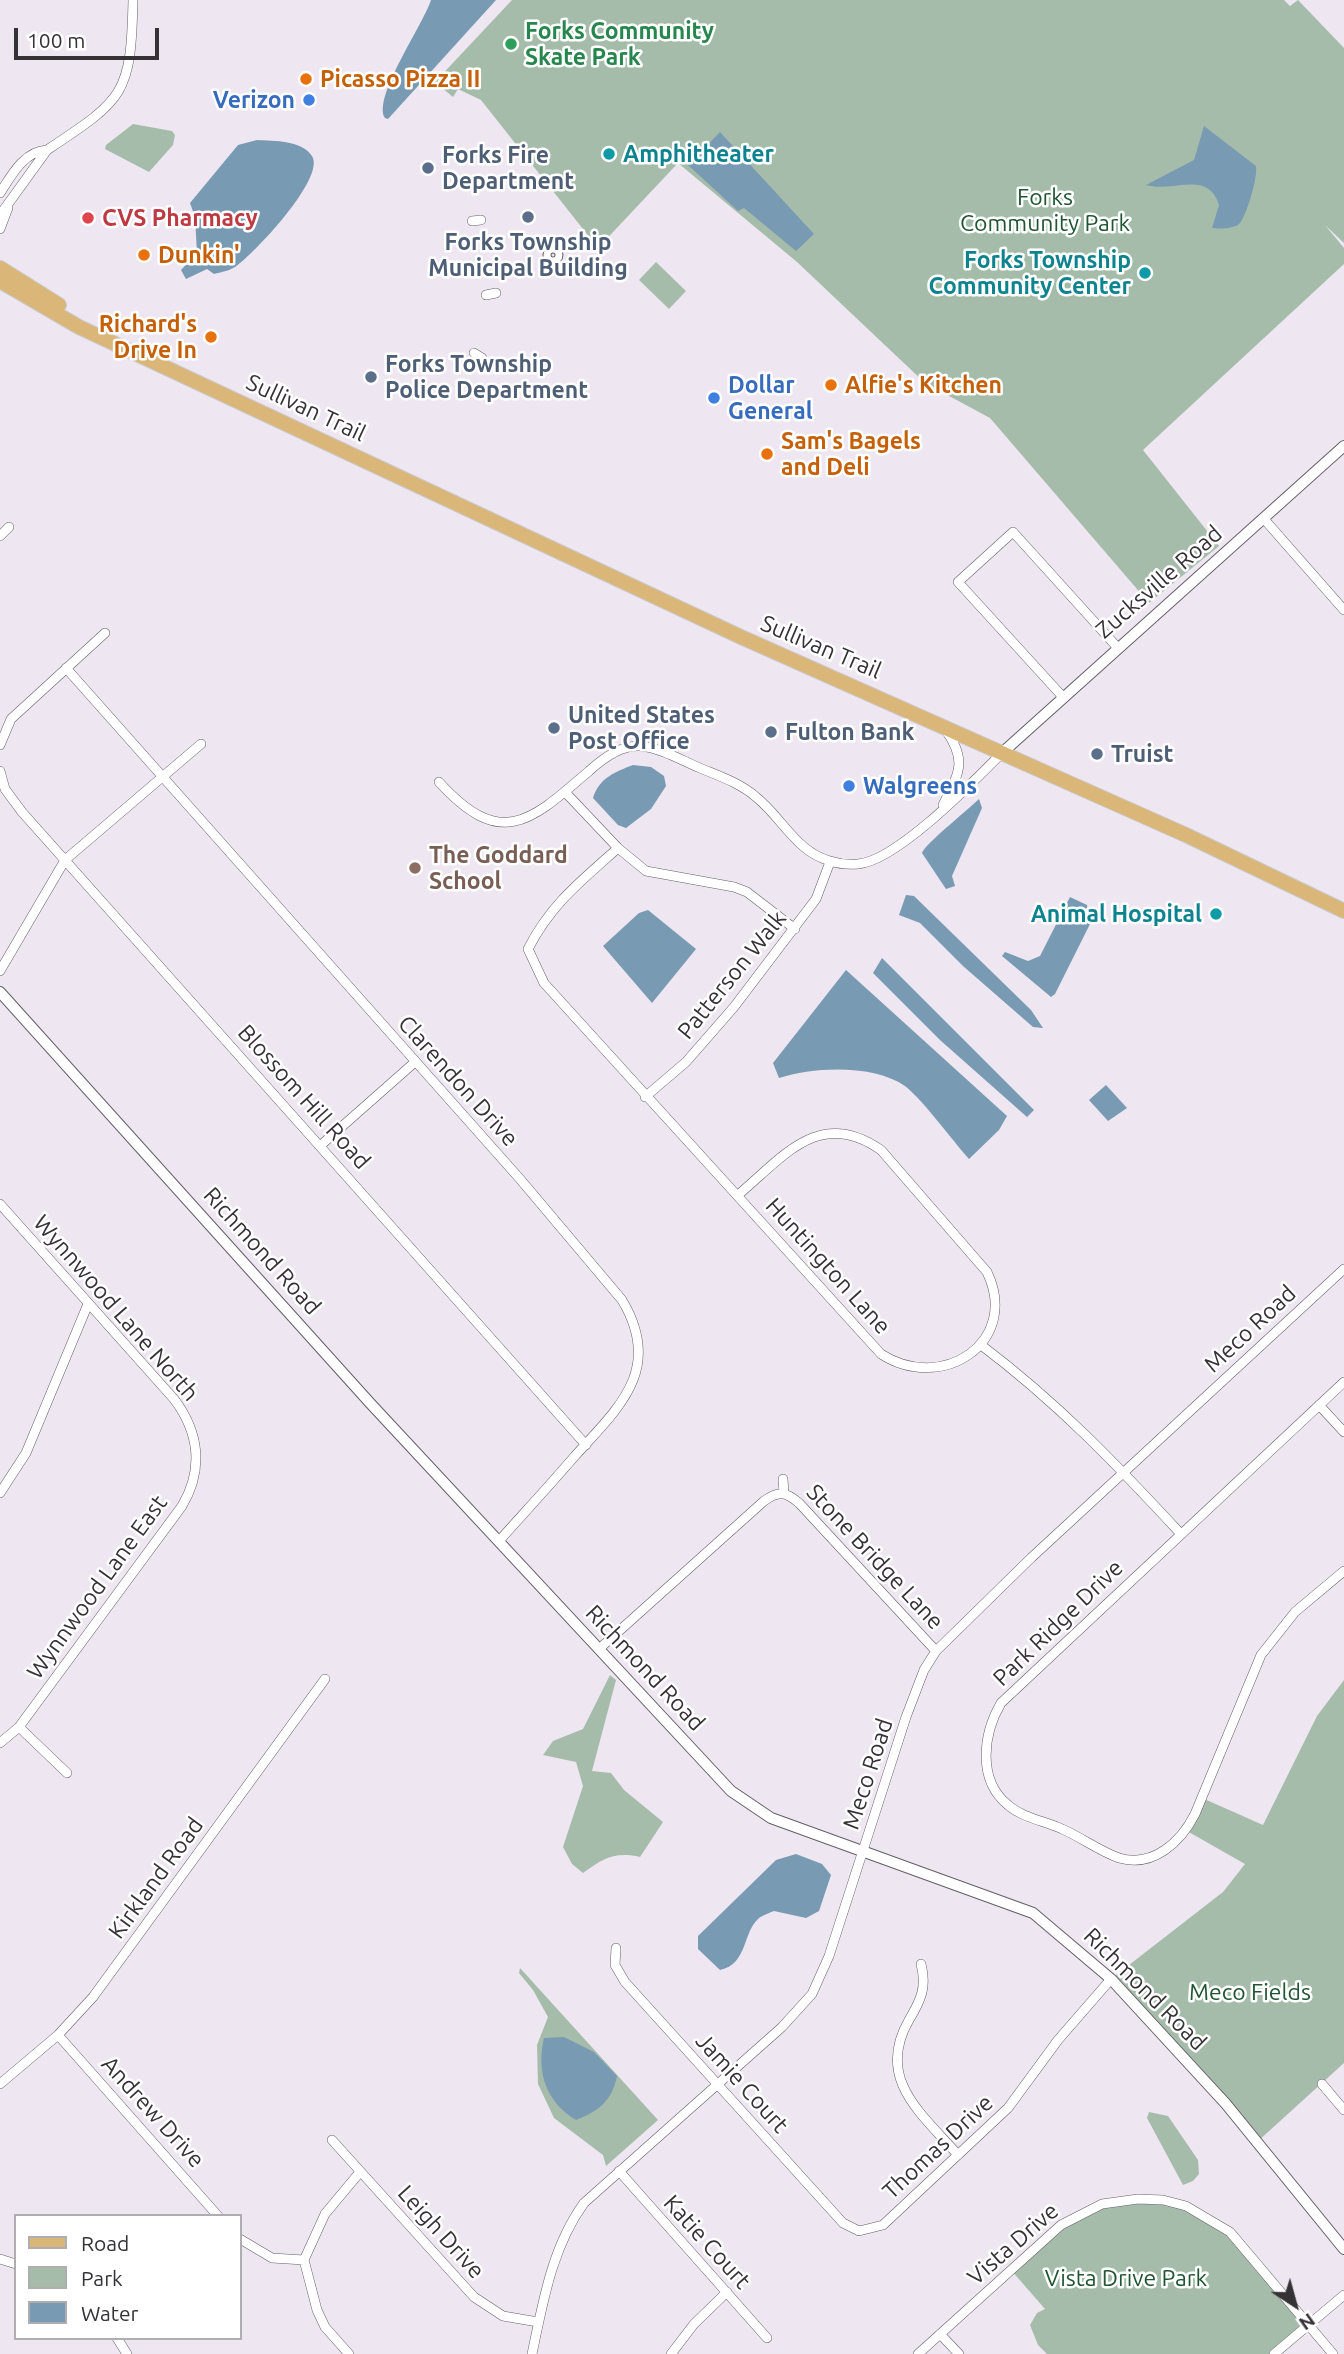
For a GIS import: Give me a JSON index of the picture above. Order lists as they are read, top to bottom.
{
  "streets": {
    "main road": ["Sullivan Trail"],
    "street": [
      "Zucksville Road",
      "Patterson Walk",
      "Clarendon Drive",
      "Blossom Hill Road",
      "Richmond Road",
      "Huntington Lane",
      "Wynnwood Lane North",
      "Meco Road",
      "Stone Bridge Lane",
      "Wynnwood Lane East",
      "Park Ridge Drive",
      "Kirkland Road",
      "Jamie Court",
      "Andrew Drive",
      "Thomas Drive",
      "Leigh Drive",
      "Katie Court",
      "Vista Drive"
    ]
  },
  "crossings": [
    ["Sullivan Trail", "Zucksville Road"],
    ["Patterson Walk", "Huntington Lane"],
    ["Clarendon Drive", "Blossom Hill Road"],
    ["Clarendon Drive", "Richmond Road"],
    ["Richmond Road", "Meco Road"],
    ["Richmond Road", "Stone Bridge Lane"],
    ["Richmond Road", "Thomas Drive"],
    ["Wynnwood Lane North", "Wynnwood Lane East"],
    ["Meco Road", "Stone Bridge Lane"],
    ["Meco Road", "Jamie Court"],
    ["Meco Road", "Leigh Drive"],
    ["Meco Road", "Katie Court"],
    ["Kirkland Road", "Andrew Drive"],
    ["Jamie Court", "Thomas Drive"]
  ],
  "parks": ["Forks Community Park", "Meco Fields", "Vista Drive Park"],
  "places": [
    "Forks Community Skate Park",
    "Picasso Pizza II",
    "Verizon",
    "Amphitheater",
    "Forks Fire Department",
    "Forks Township Municipal Building",
    "CVS Pharmacy",
    "Dunkin'",
    "Forks Township Community Center",
    "Richard's Drive In",
    "Forks Township Police Department",
    "Alfie's Kitchen",
    "Dollar General",
    "Sam's Bagels and Deli",
    "United States Post Office",
    "Fulton Bank",
    "Truist",
    "Walgreens",
    "The Goddard School",
    "Animal Hospital"
  ],
  "legend": ["Road", "Park", "Water"],
  "scale_bar": "100 m",
  "north": "bottom right"
}
